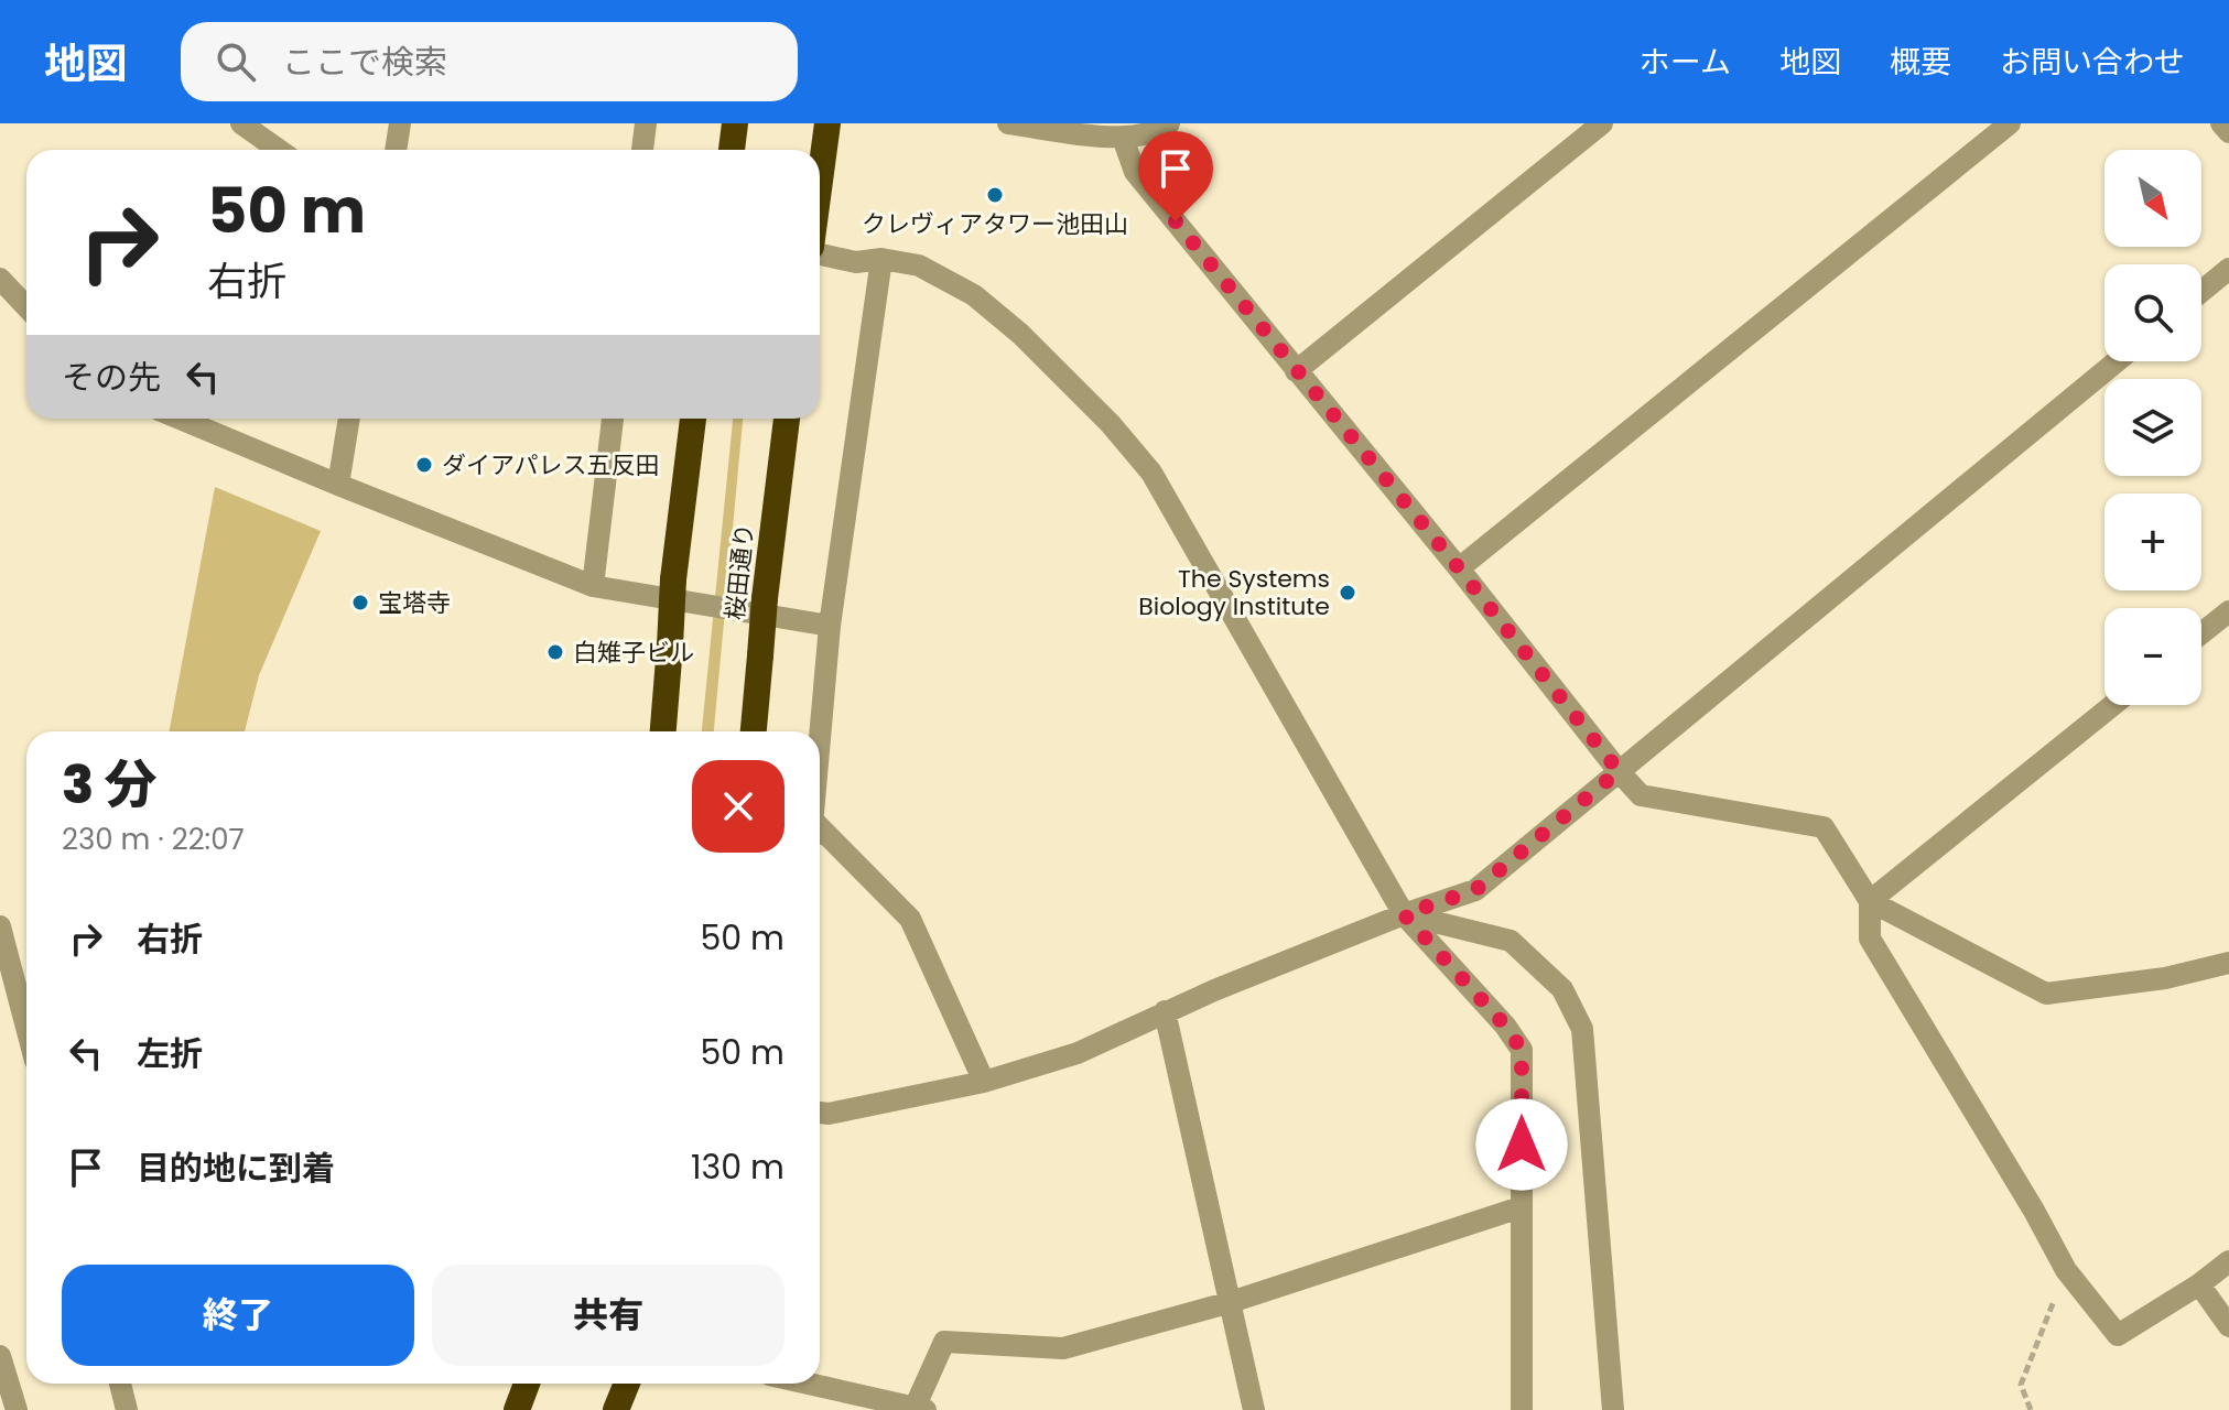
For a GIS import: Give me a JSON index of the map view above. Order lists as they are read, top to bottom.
{
  "streets": {
    "highway": ["桜田通り"]
  },
  "places": [
    "クレヴィアタワー池田山",
    "ダイアパレス五反田",
    "The Systems Biology Institute",
    "宝塔寺",
    "白雉子ビル"
  ],
  "north": "bottom right",
  "page": {
    "header": "地図",
    "search": "ここで検索",
    "nav": [
      "ホーム",
      "地図",
      "概要",
      "お問い合わせ"
    ],
    "map_buttons": ["+", "−"],
    "turn": ["50 m", "右折"],
    "then": "その先",
    "heading": ["3 分", "230 m · 22:07"],
    "list": [
      {
        "name": "右折",
        "value": "50 m"
      },
      {
        "name": "左折",
        "value": "50 m"
      },
      {
        "name": "目的地に到着",
        "value": "130 m"
      }
    ],
    "buttons": ["終了", "共有"]
  }
}
